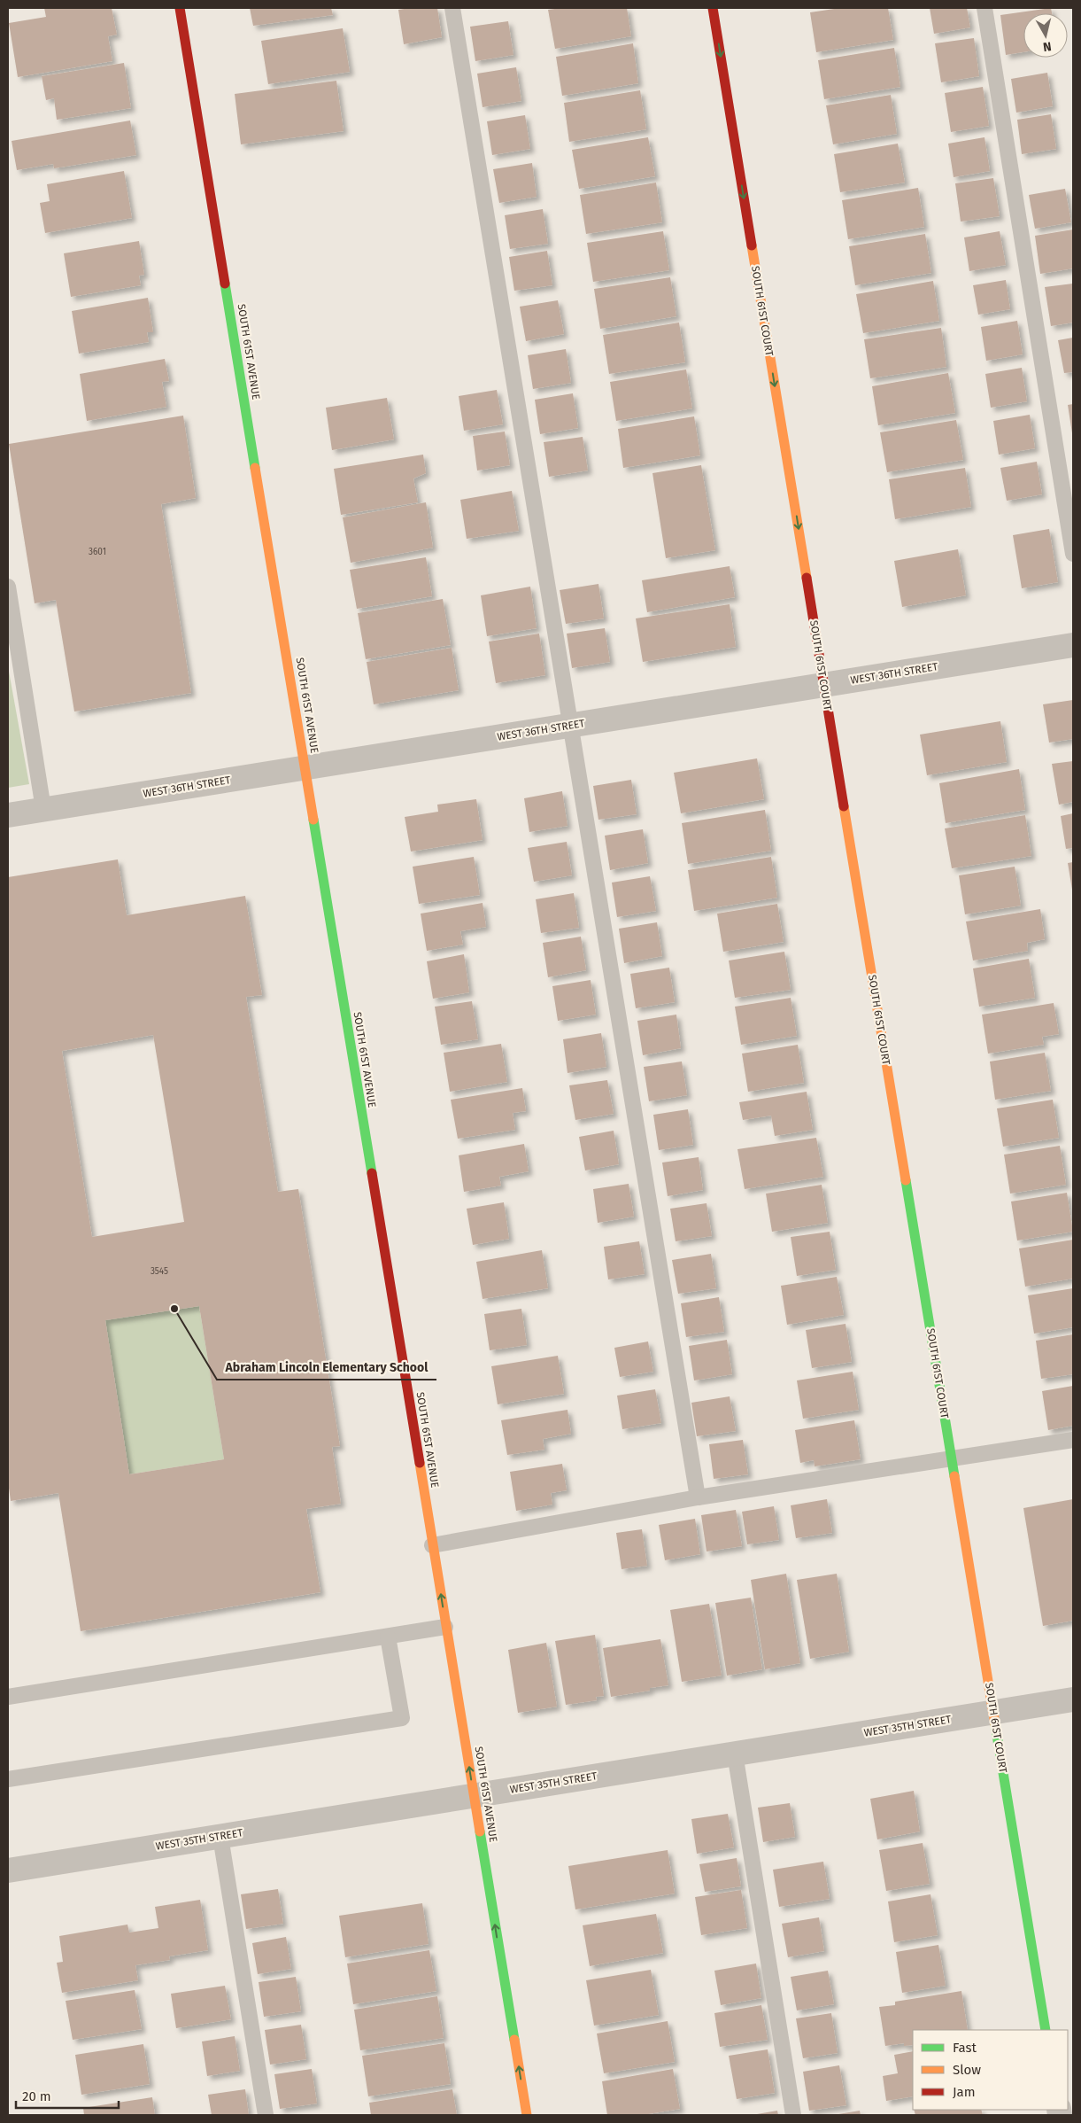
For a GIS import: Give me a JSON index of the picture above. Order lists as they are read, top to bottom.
{
  "streets": {
    "street": [
      "SOUTH 61ST COURT",
      "SOUTH 61ST AVENUE",
      "WEST 36TH STREET",
      "WEST 35TH STREET"
    ]
  },
  "crossings": [
    ["SOUTH 61ST COURT", "WEST 36TH STREET"],
    ["SOUTH 61ST COURT", "WEST 35TH STREET"],
    ["SOUTH 61ST AVENUE", "WEST 36TH STREET"],
    ["SOUTH 61ST AVENUE", "WEST 35TH STREET"]
  ],
  "places": ["Abraham Lincoln Elementary School"],
  "house_numbers": ["3601", "3545"],
  "legend": ["Fast", "Slow", "Jam"],
  "scale_bar": "20 m",
  "north": "bottom"
}
